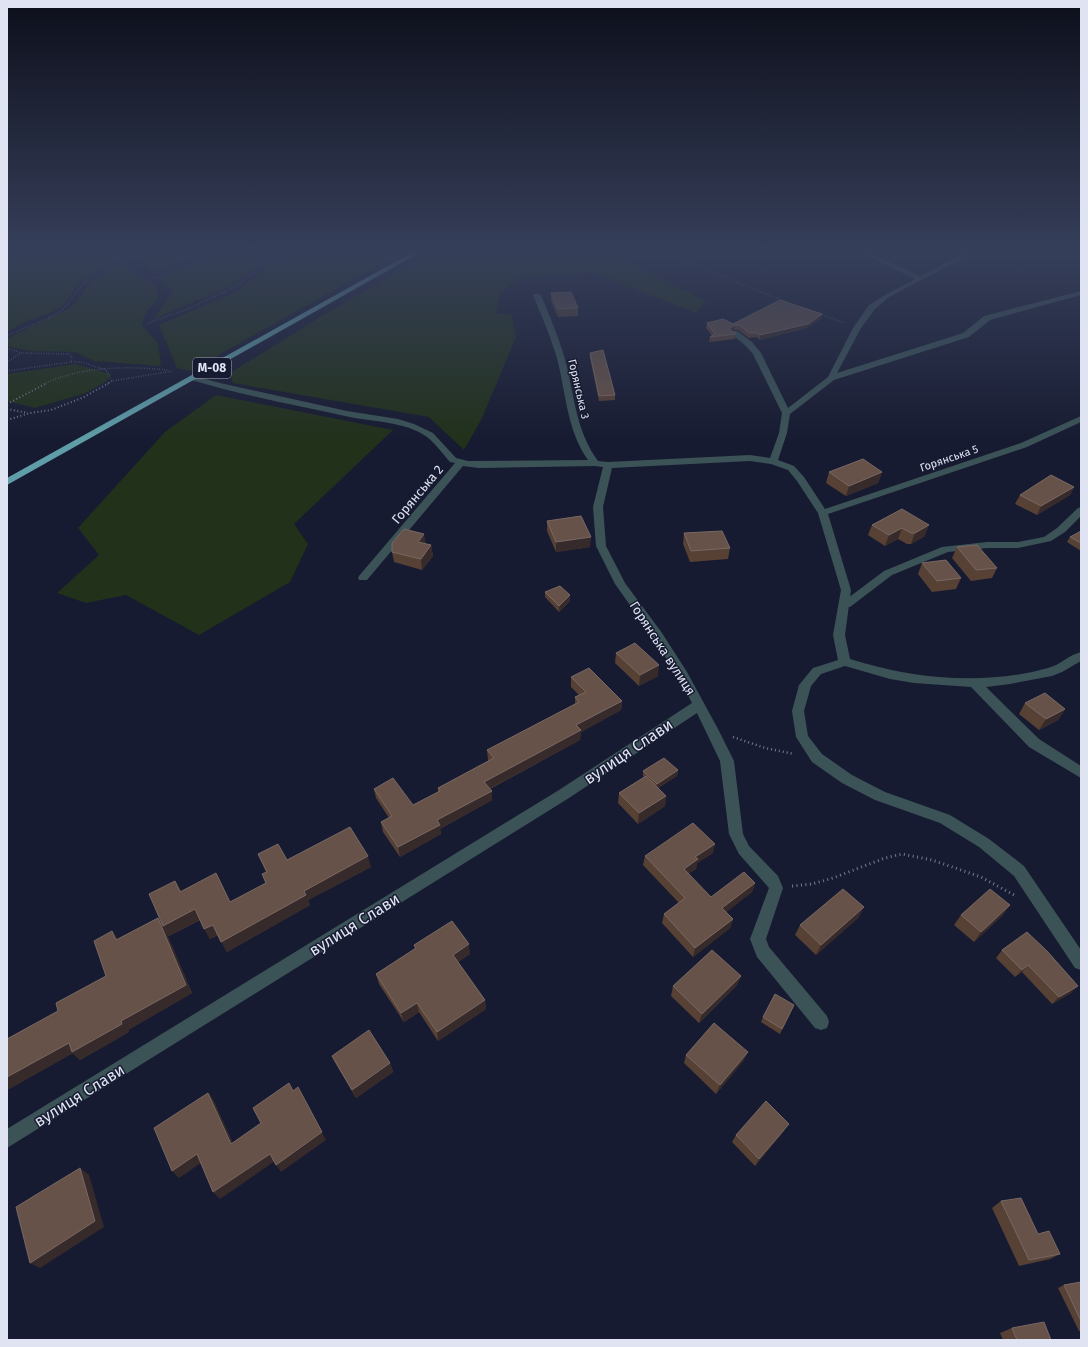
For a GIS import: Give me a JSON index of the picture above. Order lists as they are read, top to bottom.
{
  "streets": {
    "highway": ["М-08"],
    "street": [
      "Горянська 3",
      "Горянська 5",
      "Горянська 2",
      "Горянська вулиця",
      "вулиця Слави"
    ]
  },
  "crossings": [
    ["Горянська вулиця", "вулиця Слави"]
  ]
}
